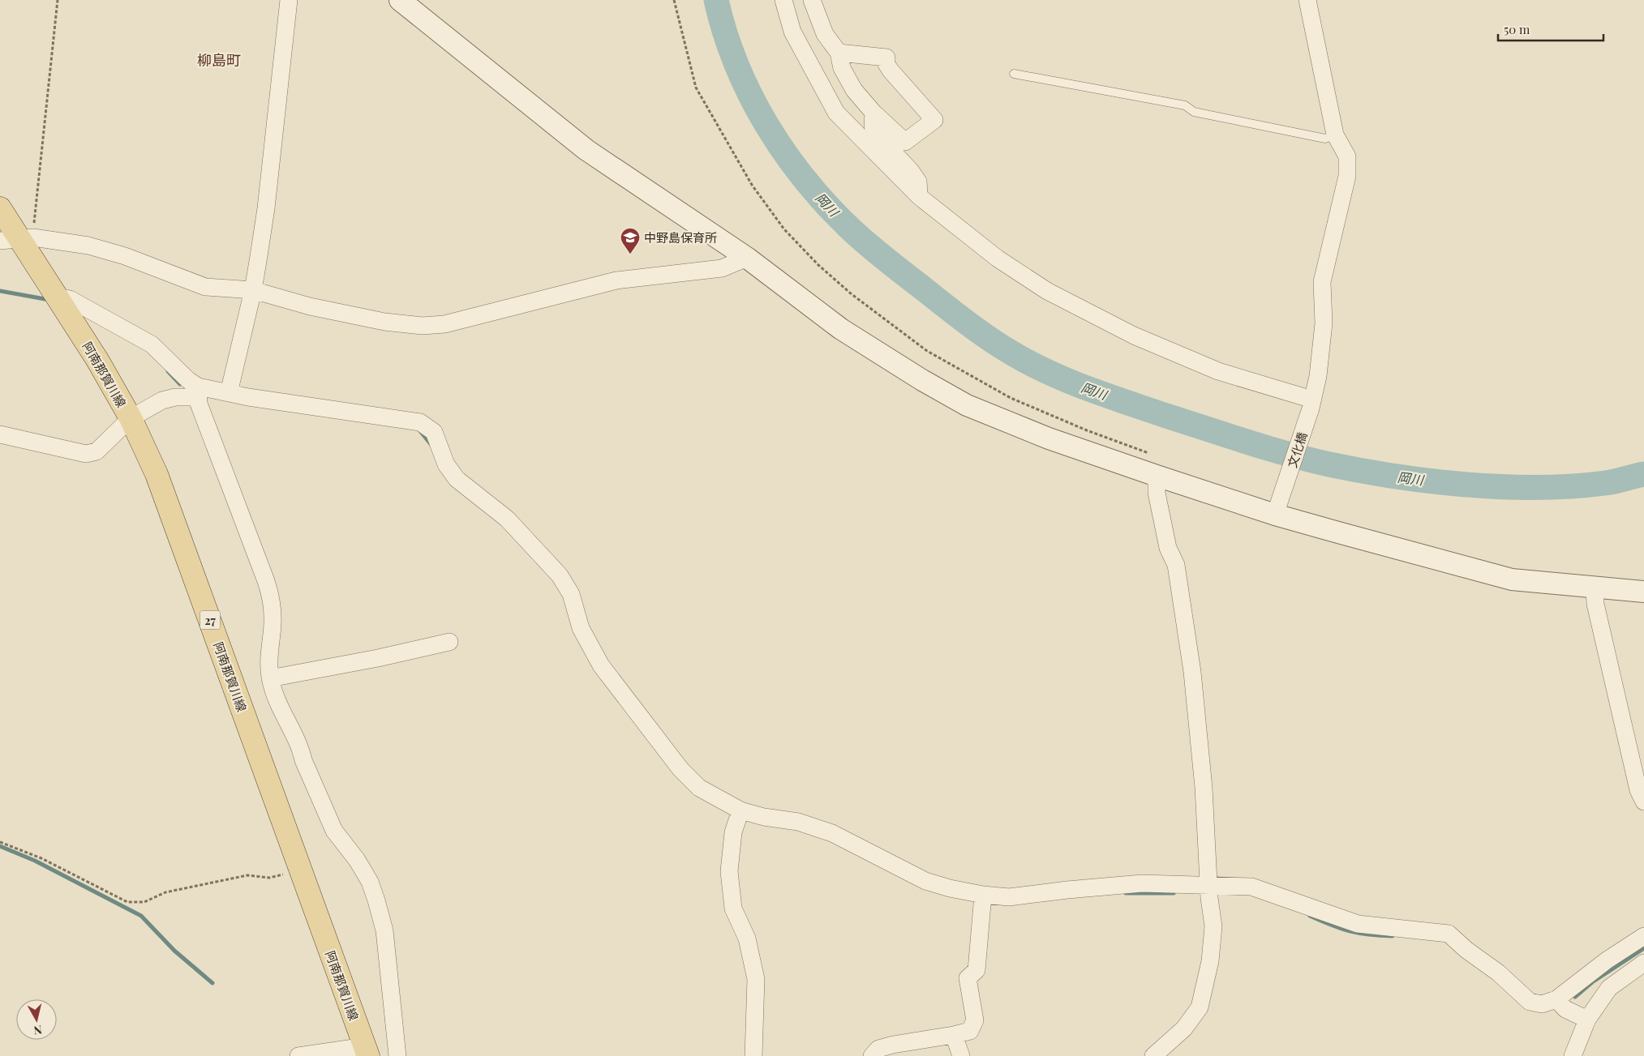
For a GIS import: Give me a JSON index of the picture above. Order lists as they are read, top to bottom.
{
  "streets": {
    "main road": ["阿南那賀川線", "27"],
    "street": ["文化橋"]
  },
  "districts": ["柳島町"],
  "water": ["岡川"],
  "places": {
    "school or university": ["中野島保育所"]
  },
  "scale_bar": "50 m",
  "north": "bottom"
}
